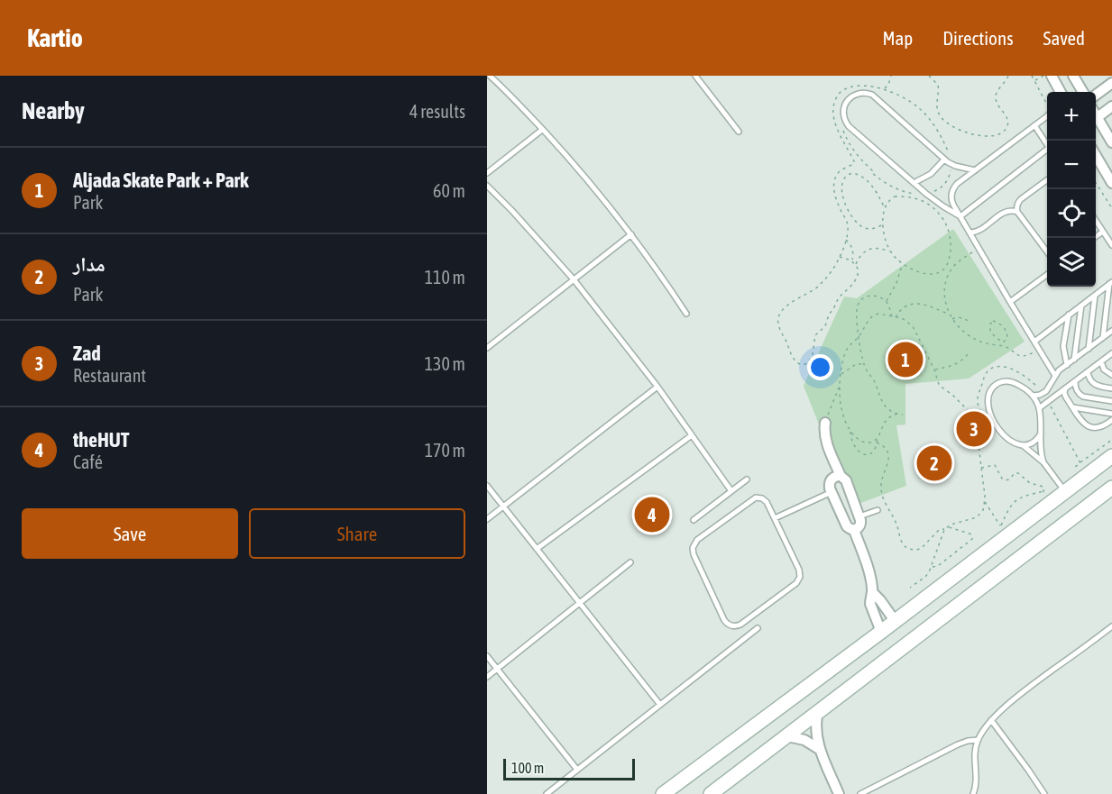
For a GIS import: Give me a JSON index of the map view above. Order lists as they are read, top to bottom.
{
  "scale_bar": "100 m",
  "page": {
    "header": "Kartio",
    "nav": ["Map", "Directions", "Saved"],
    "heading": ["Nearby", "4 results"],
    "map_buttons": ["+", "−"],
    "list": [
      {
        "mark": "1",
        "name": "Aljada Skate Park + Park",
        "note": "Park",
        "value": "60 m"
      },
      {
        "mark": "2",
        "name": "مدار",
        "note": "Park",
        "value": "110 m"
      },
      {
        "mark": "3",
        "name": "Zad",
        "note": "Restaurant",
        "value": "130 m"
      },
      {
        "mark": "4",
        "name": "theHUT",
        "note": "Café",
        "value": "170 m"
      }
    ],
    "pins": [
      "1",
      "3",
      "2",
      "4"
    ],
    "buttons": ["Save", "Share"],
    "scale": "100 m"
  }
}
